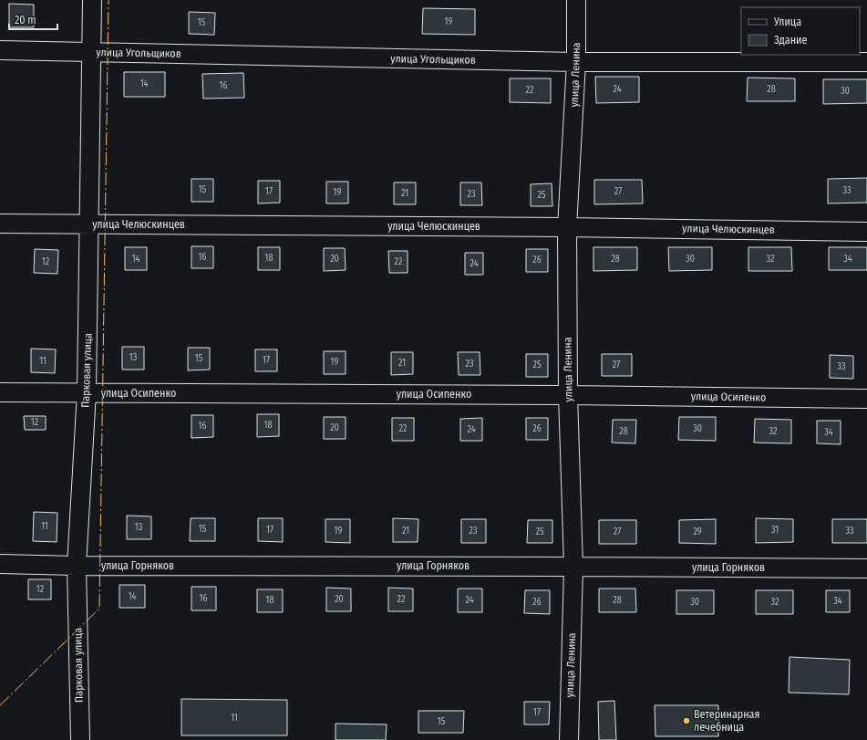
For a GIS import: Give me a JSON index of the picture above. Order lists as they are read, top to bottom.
{
  "streets": {
    "street": [
      "улица Угольщиков",
      "улица Ленина",
      "улица Челюскинцев",
      "Парковая улица",
      "улица Осипенко",
      "улица Горняков"
    ]
  },
  "crossings": [
    ["улица Угольщиков", "улица Ленина"],
    ["улица Угольщиков", "Парковая улица"],
    ["улица Ленина", "улица Челюскинцев"],
    ["улица Ленина", "улица Осипенко"],
    ["улица Ленина", "улица Горняков"],
    ["улица Челюскинцев", "Парковая улица"],
    ["Парковая улица", "улица Осипенко"],
    ["Парковая улица", "улица Горняков"]
  ],
  "places": ["Ветеринарная лечебница"],
  "house_numbers": [
    "19",
    "15",
    "14",
    "16",
    "24",
    "28",
    "22",
    "30",
    "15",
    "33",
    "17",
    "27",
    "19",
    "21",
    "23",
    "25",
    "16",
    "18",
    "14",
    "20",
    "28",
    "30",
    "32",
    "34",
    "26",
    "12",
    "22",
    "24",
    "13",
    "15",
    "17",
    "11",
    "19",
    "21",
    "23",
    "25",
    "27",
    "33",
    "12",
    "18",
    "16",
    "20",
    "22",
    "26",
    "30",
    "24",
    "28",
    "32",
    "34",
    "11",
    "13",
    "15",
    "17",
    "31",
    "19",
    "21",
    "23",
    "33",
    "25",
    "27",
    "29",
    "12",
    "14",
    "16",
    "20",
    "22",
    "18",
    "24",
    "28",
    "34",
    "26",
    "30",
    "32",
    "17",
    "11",
    "15"
  ],
  "legend": ["Улица", "Здание"],
  "scale_bar": "20 m"
}
